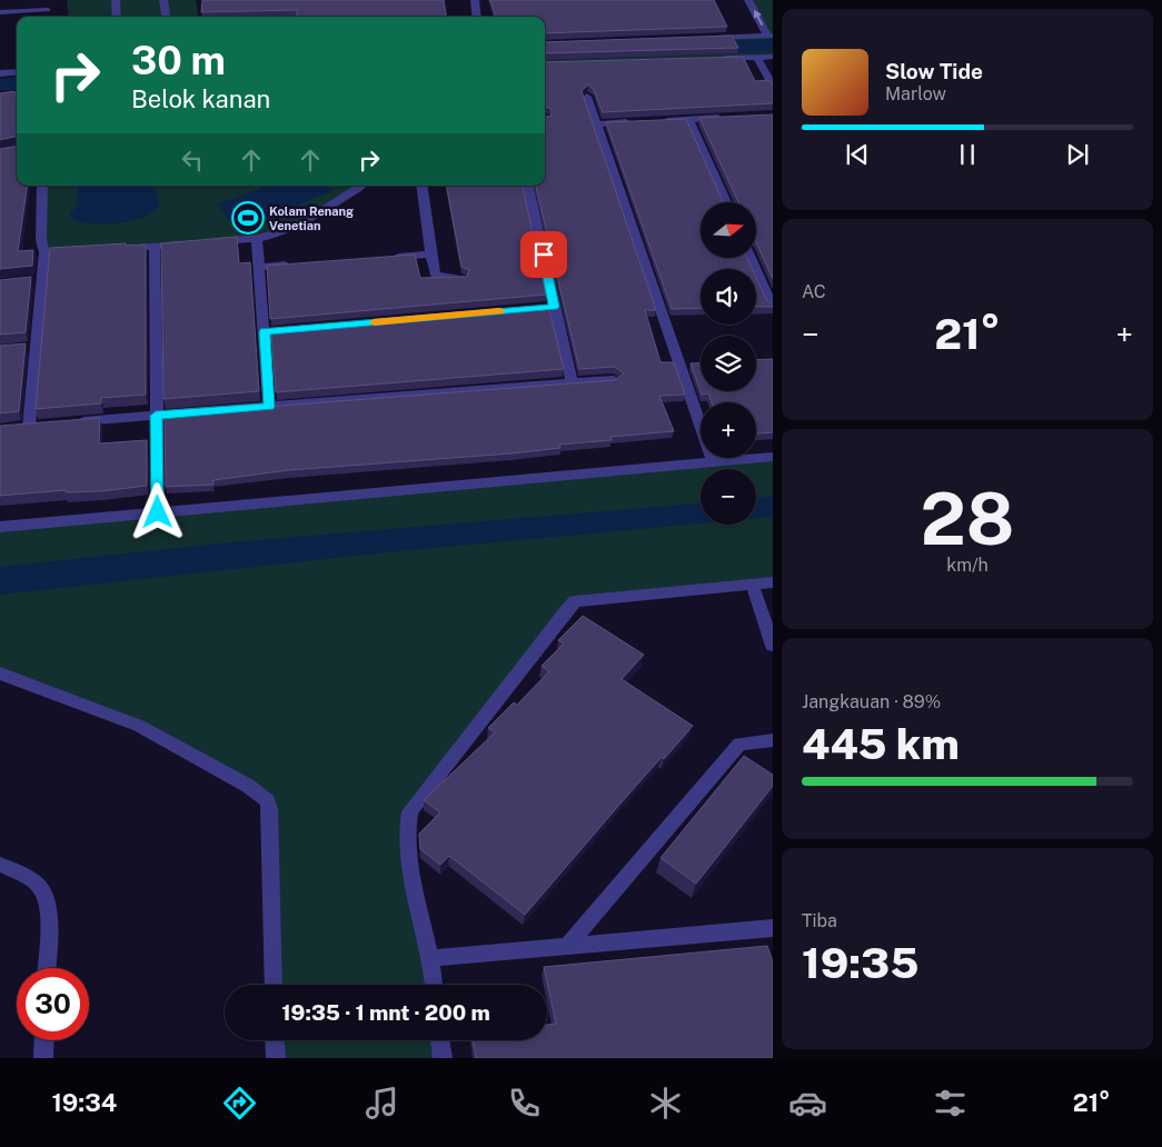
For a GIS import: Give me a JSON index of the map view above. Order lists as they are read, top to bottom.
{
  "places": {
    "sports": ["Kolam Renang Venetian"]
  },
  "north": "right",
  "page": {
    "turn": ["30 m", "Belok kanan"],
    "song": ["Slow Tide", "Marlow"],
    "map_buttons": ["+", "−"],
    "tile": [
      "AC",
      ["28", "km/h"],
      ["Jangkauan · 89%", "445 km"],
      ["Tiba", "19:35"]
    ],
    "heat": ["−", "21°", "+"],
    "limit": "30",
    "trip": "19:35 · 1 mnt · 200 m",
    "tabs": ["19:34", "21°"]
  }
}
